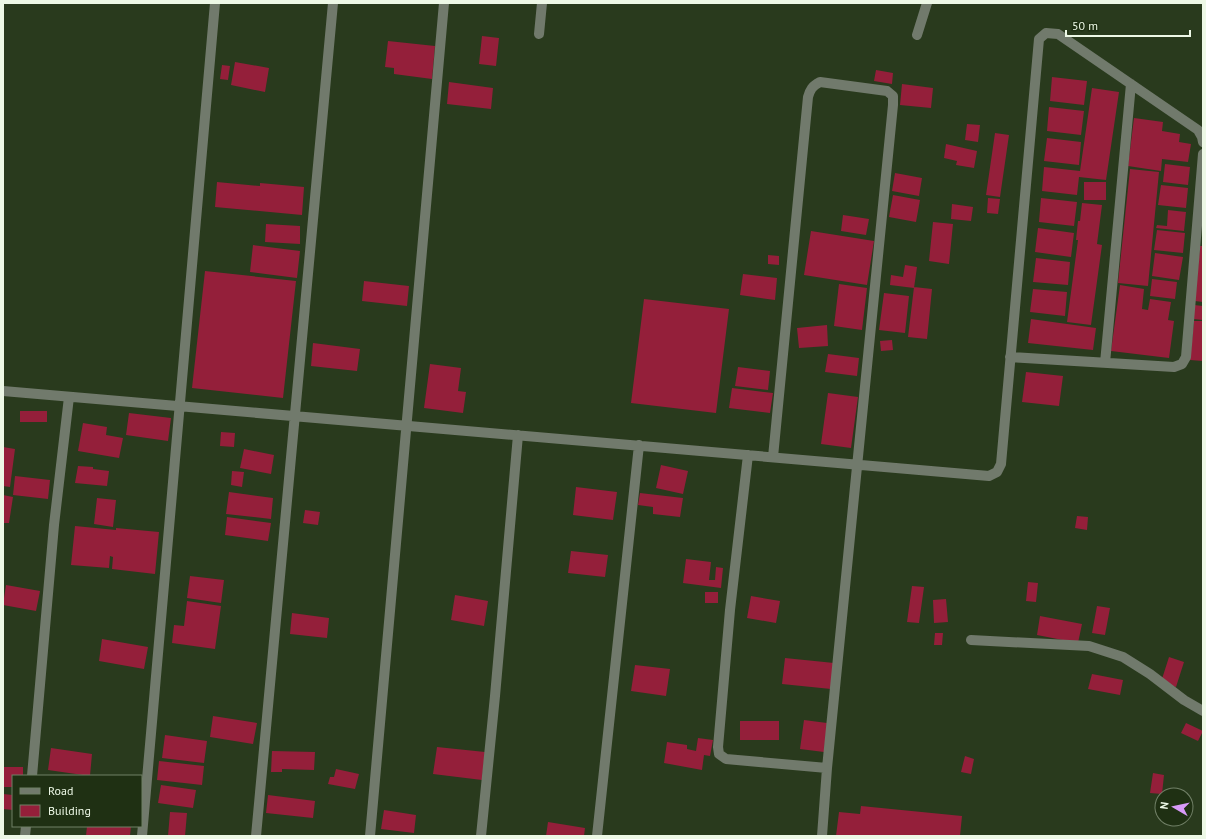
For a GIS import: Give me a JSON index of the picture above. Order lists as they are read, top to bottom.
{
  "legend": ["Road", "Building"],
  "scale_bar": "50 m",
  "north": "left"
}
